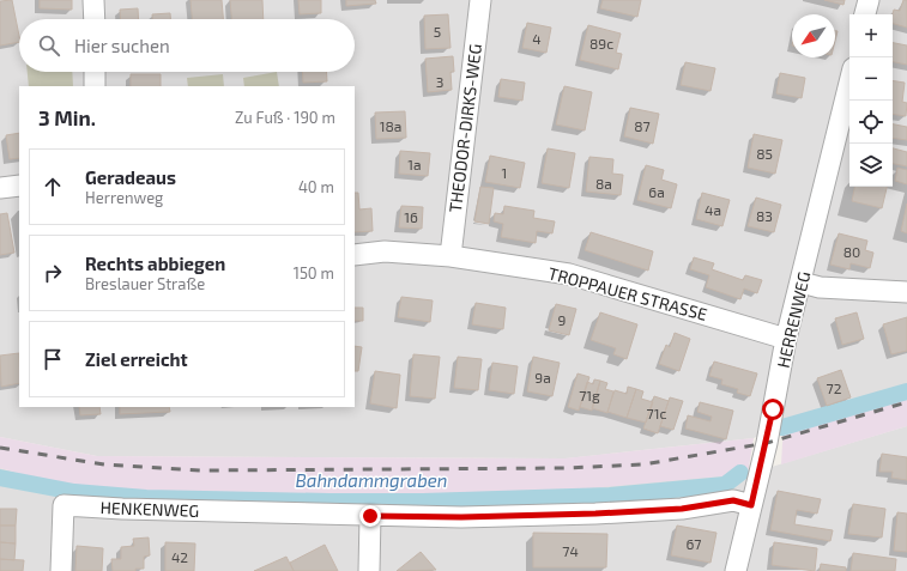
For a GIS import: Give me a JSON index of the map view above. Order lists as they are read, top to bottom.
{
  "streets": {
    "street": [
      "THEODOR-DIRKS-WEG",
      "TROPPAUER STRASSE",
      "HERRENWEG",
      "HENKENWEG"
    ]
  },
  "crossings": [
    ["THEODOR-DIRKS-WEG", "TROPPAUER STRASSE"],
    ["TROPPAUER STRASSE", "HERRENWEG"]
  ],
  "water": ["Bahndammgraben"],
  "house_numbers": [
    "5",
    "4",
    "89c",
    "3",
    "18a",
    "87",
    "85",
    "1a",
    "1",
    "8a",
    "6a",
    "4a",
    "83",
    "16",
    "80",
    "9",
    "9a",
    "72",
    "71g",
    "71c",
    "67",
    "74",
    "42"
  ],
  "north": "bottom left",
  "page": {
    "map_buttons": ["+", "−"],
    "search": "Hier suchen",
    "heading": ["3 Min.", "Zu Fuß · 190 m"],
    "list": [
      ["Geradeaus", "Herrenweg", "40 m"],
      ["Rechts abbiegen", "Breslauer Straße", "150 m"],
      "Ziel erreicht"
    ]
  }
}
